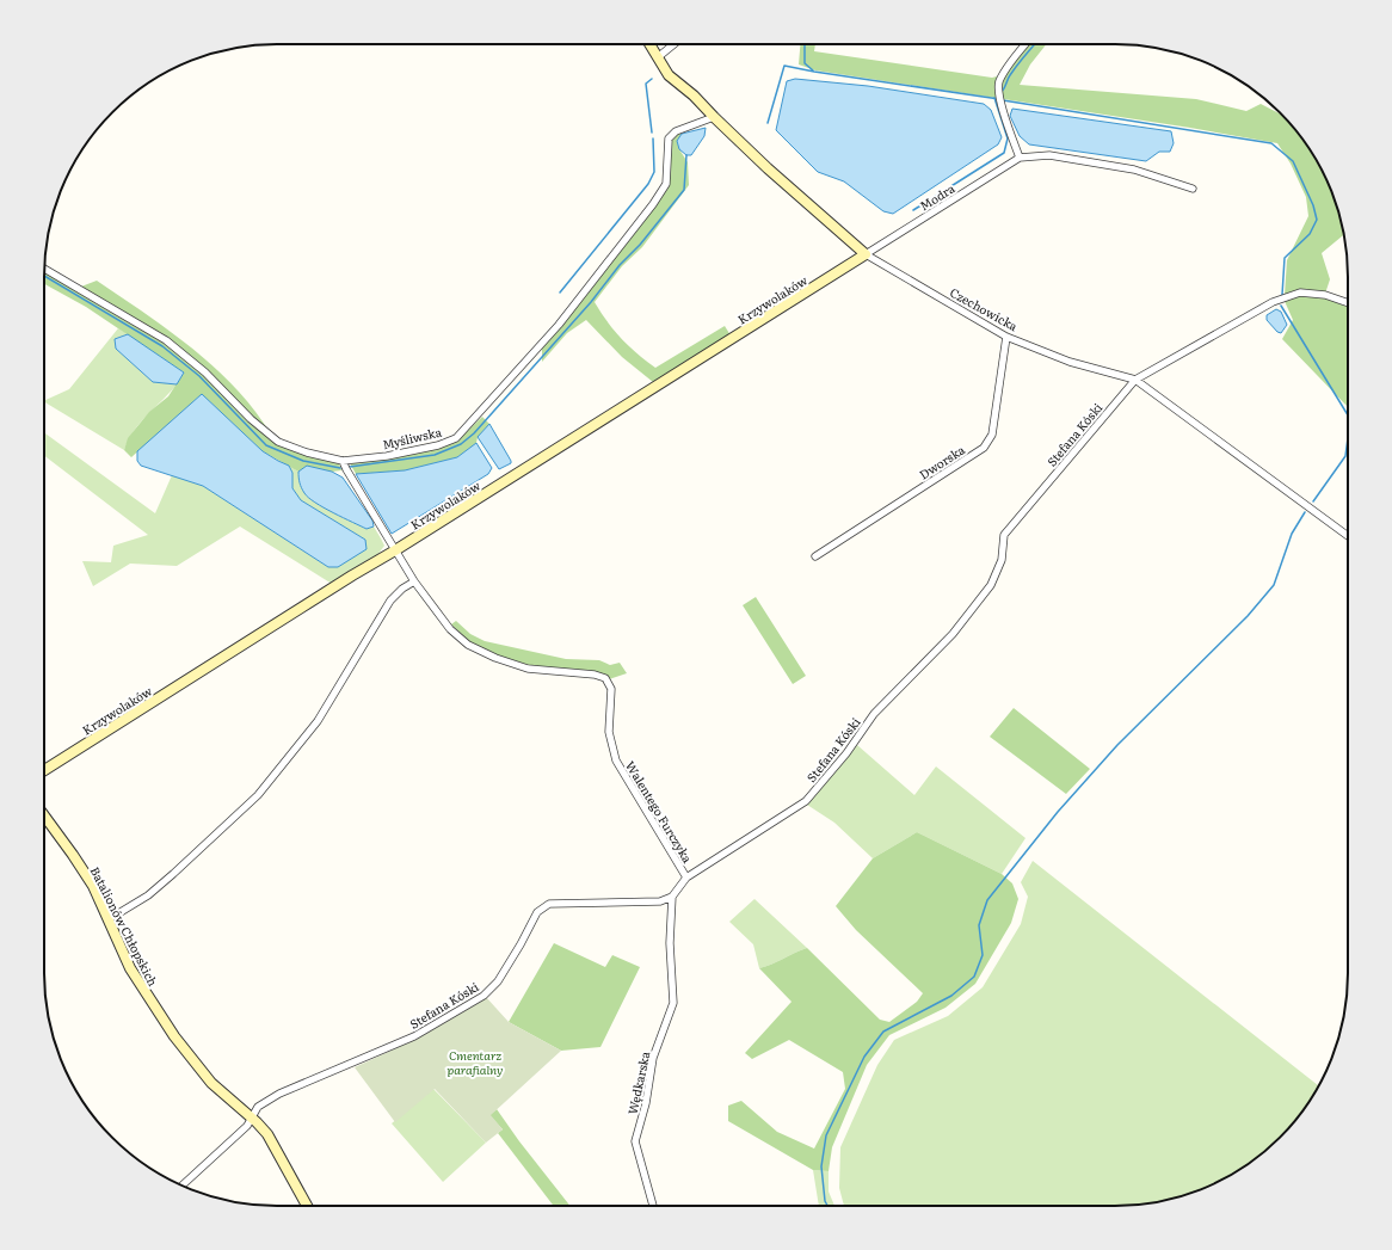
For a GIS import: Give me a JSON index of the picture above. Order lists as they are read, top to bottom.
{
  "streets": {
    "street": [
      "Modra",
      "Krzywolaków",
      "Czechowicka",
      "Stefana Kóski",
      "Myśliwska",
      "Dworska",
      "Walentego Furczyka",
      "Batalionów Chłopskich",
      "Wędkarska"
    ]
  },
  "crossings": [
    ["Modra", "Krzywolaków"],
    ["Modra", "Czechowicka"],
    ["Krzywolaków", "Czechowicka"],
    ["Krzywolaków", "Walentego Furczyka"],
    ["Czechowicka", "Stefana Kóski"],
    ["Czechowicka", "Myśliwska"],
    ["Czechowicka", "Dworska"],
    ["Stefana Kóski", "Walentego Furczyka"],
    ["Stefana Kóski", "Batalionów Chłopskich"],
    ["Stefana Kóski", "Wędkarska"],
    ["Myśliwska", "Walentego Furczyka"]
  ],
  "parks": ["Cmentarz parafialny"]
}
